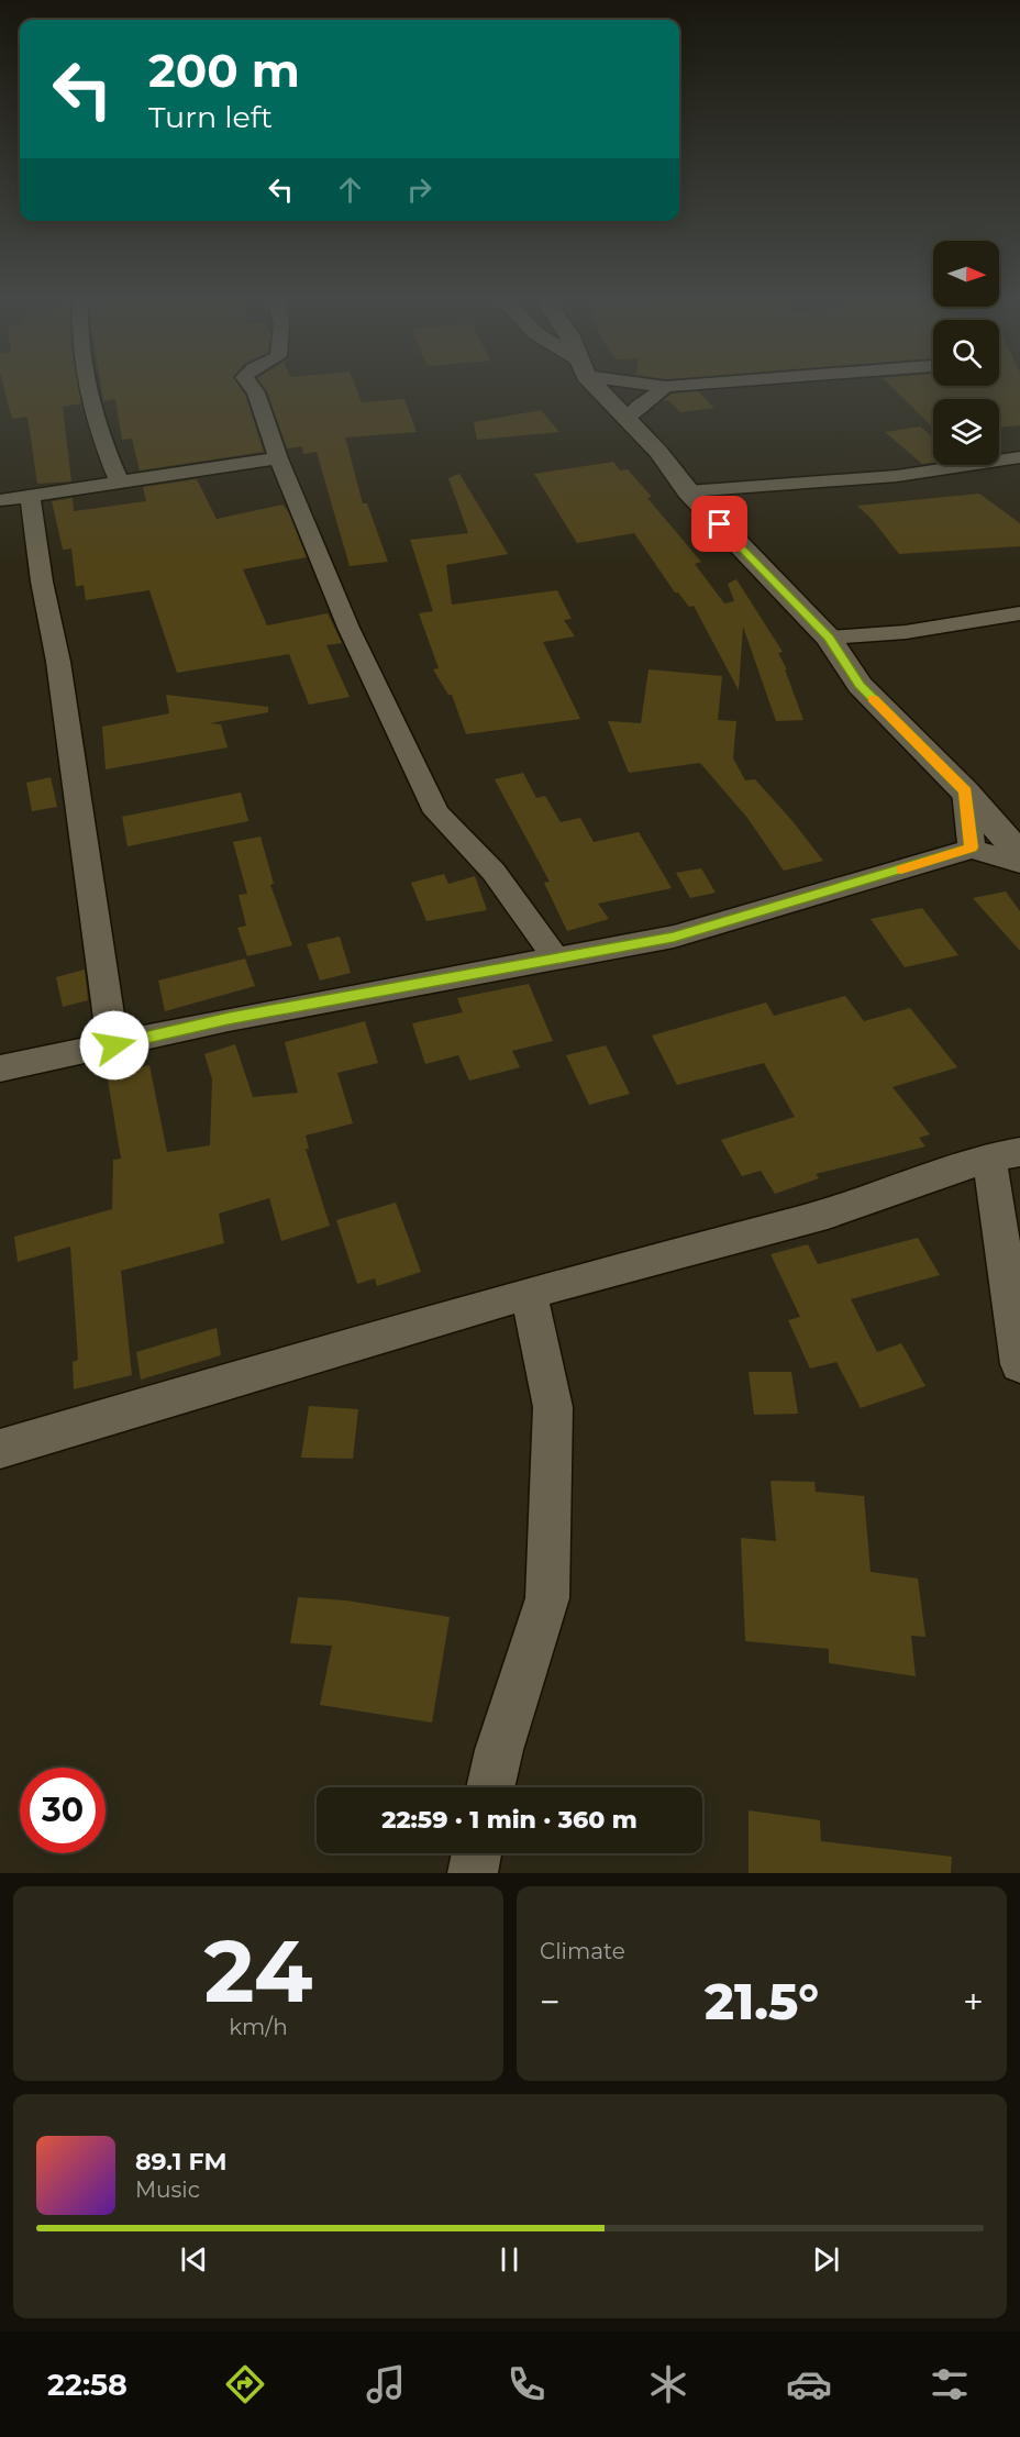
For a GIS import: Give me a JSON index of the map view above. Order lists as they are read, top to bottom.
{
  "north": "right",
  "page": {
    "turn": ["200 m", "Turn left"],
    "limit": "30",
    "trip": "22:59 · 1 min · 360 m",
    "tile": [
      ["24", "km/h"],
      "Climate"
    ],
    "heat": ["−", "21.5°", "+"],
    "song": ["89.1 FM", "Music"],
    "tabs": "22:58"
  }
}
